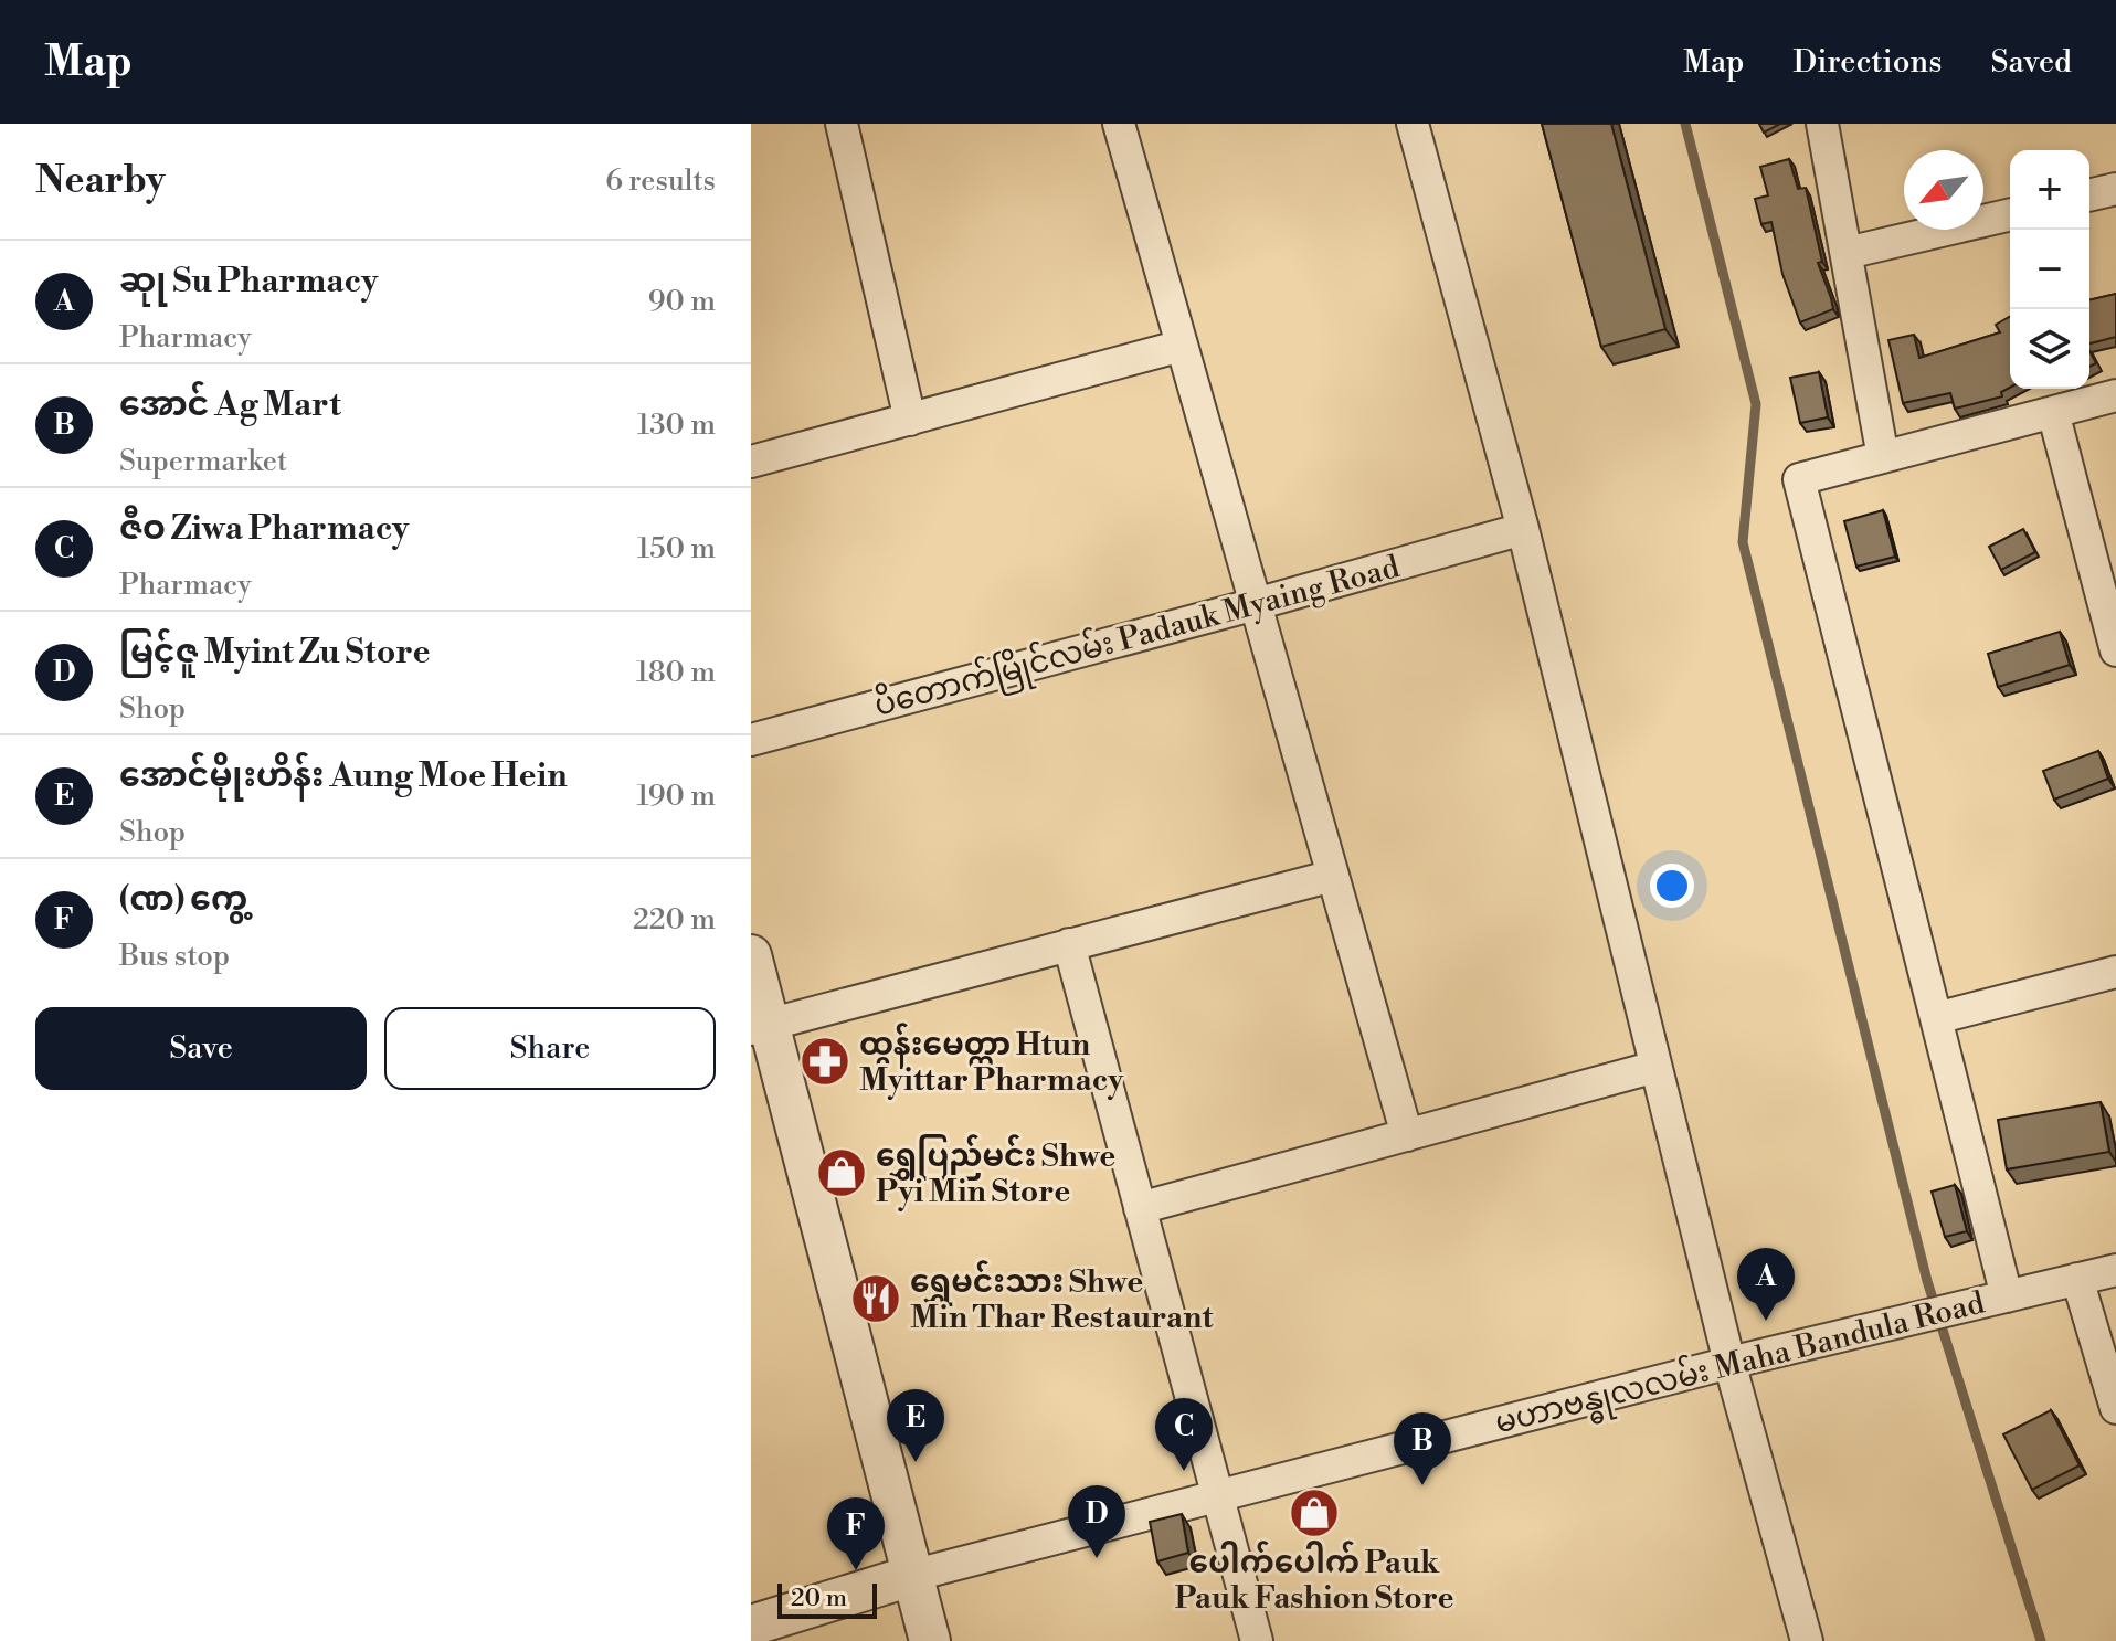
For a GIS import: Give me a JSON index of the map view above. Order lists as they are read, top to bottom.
{
  "streets": {
    "street": ["ပိတောက်မြိုင်လမ်း Padauk Myaing Road", "မဟာဗန္ဓုလလမ်း Maha Bandula Road"]
  },
  "places": {
    "pharmacy": ["ထွန်းမေတ္တာ Htun Myittar Pharmacy"],
    "shop": ["ရွှေပြည်မင်း Shwe Pyi Min Store", "ပေါက်ပေါက် Pauk Pauk Fashion Store"],
    "restaurant": ["ရွှေမင်းသား Shwe Min Thar Restaurant"]
  },
  "scale_bar": "20 m",
  "north": "bottom left",
  "page": {
    "header": "Map",
    "nav": ["Map", "Directions", "Saved"],
    "heading": ["Nearby", "6 results"],
    "map_buttons": ["+", "−"],
    "list": [
      {
        "mark": "A",
        "name": "ဆုု Su Pharmacy",
        "note": "Pharmacy",
        "value": "90 m"
      },
      {
        "mark": "B",
        "name": "အောင် Ag Mart",
        "note": "Supermarket",
        "value": "130 m"
      },
      {
        "mark": "C",
        "name": "ဇီဝ Ziwa Pharmacy",
        "note": "Pharmacy",
        "value": "150 m"
      },
      {
        "mark": "D",
        "name": "မြင့်ဇူ Myint Zu Store",
        "note": "Shop",
        "value": "180 m"
      },
      {
        "mark": "E",
        "name": "အောင်မိုုးဟိန်း Aung Moe Hein",
        "note": "Shop",
        "value": "190 m"
      },
      {
        "mark": "F",
        "name": "(ဏ) ကွေ့",
        "note": "Bus stop",
        "value": "220 m"
      }
    ],
    "buttons": ["Save", "Share"],
    "pins": [
      "A",
      "E",
      "C",
      "B",
      "D",
      "F"
    ],
    "scale": "20 m"
  }
}
